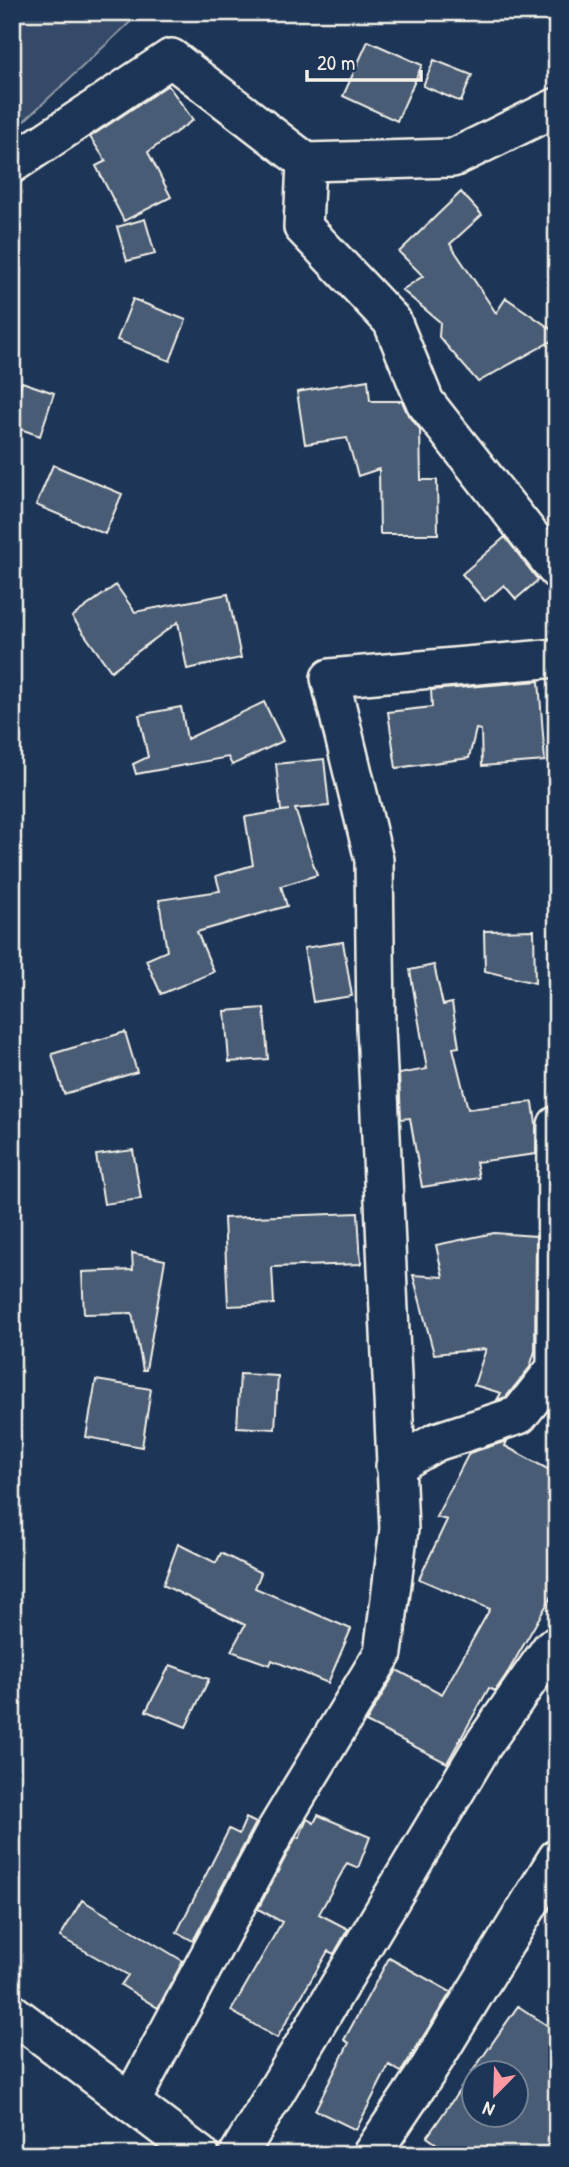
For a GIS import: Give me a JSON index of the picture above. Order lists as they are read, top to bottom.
{
  "scale_bar": "20 m",
  "north": "bottom left"
}
